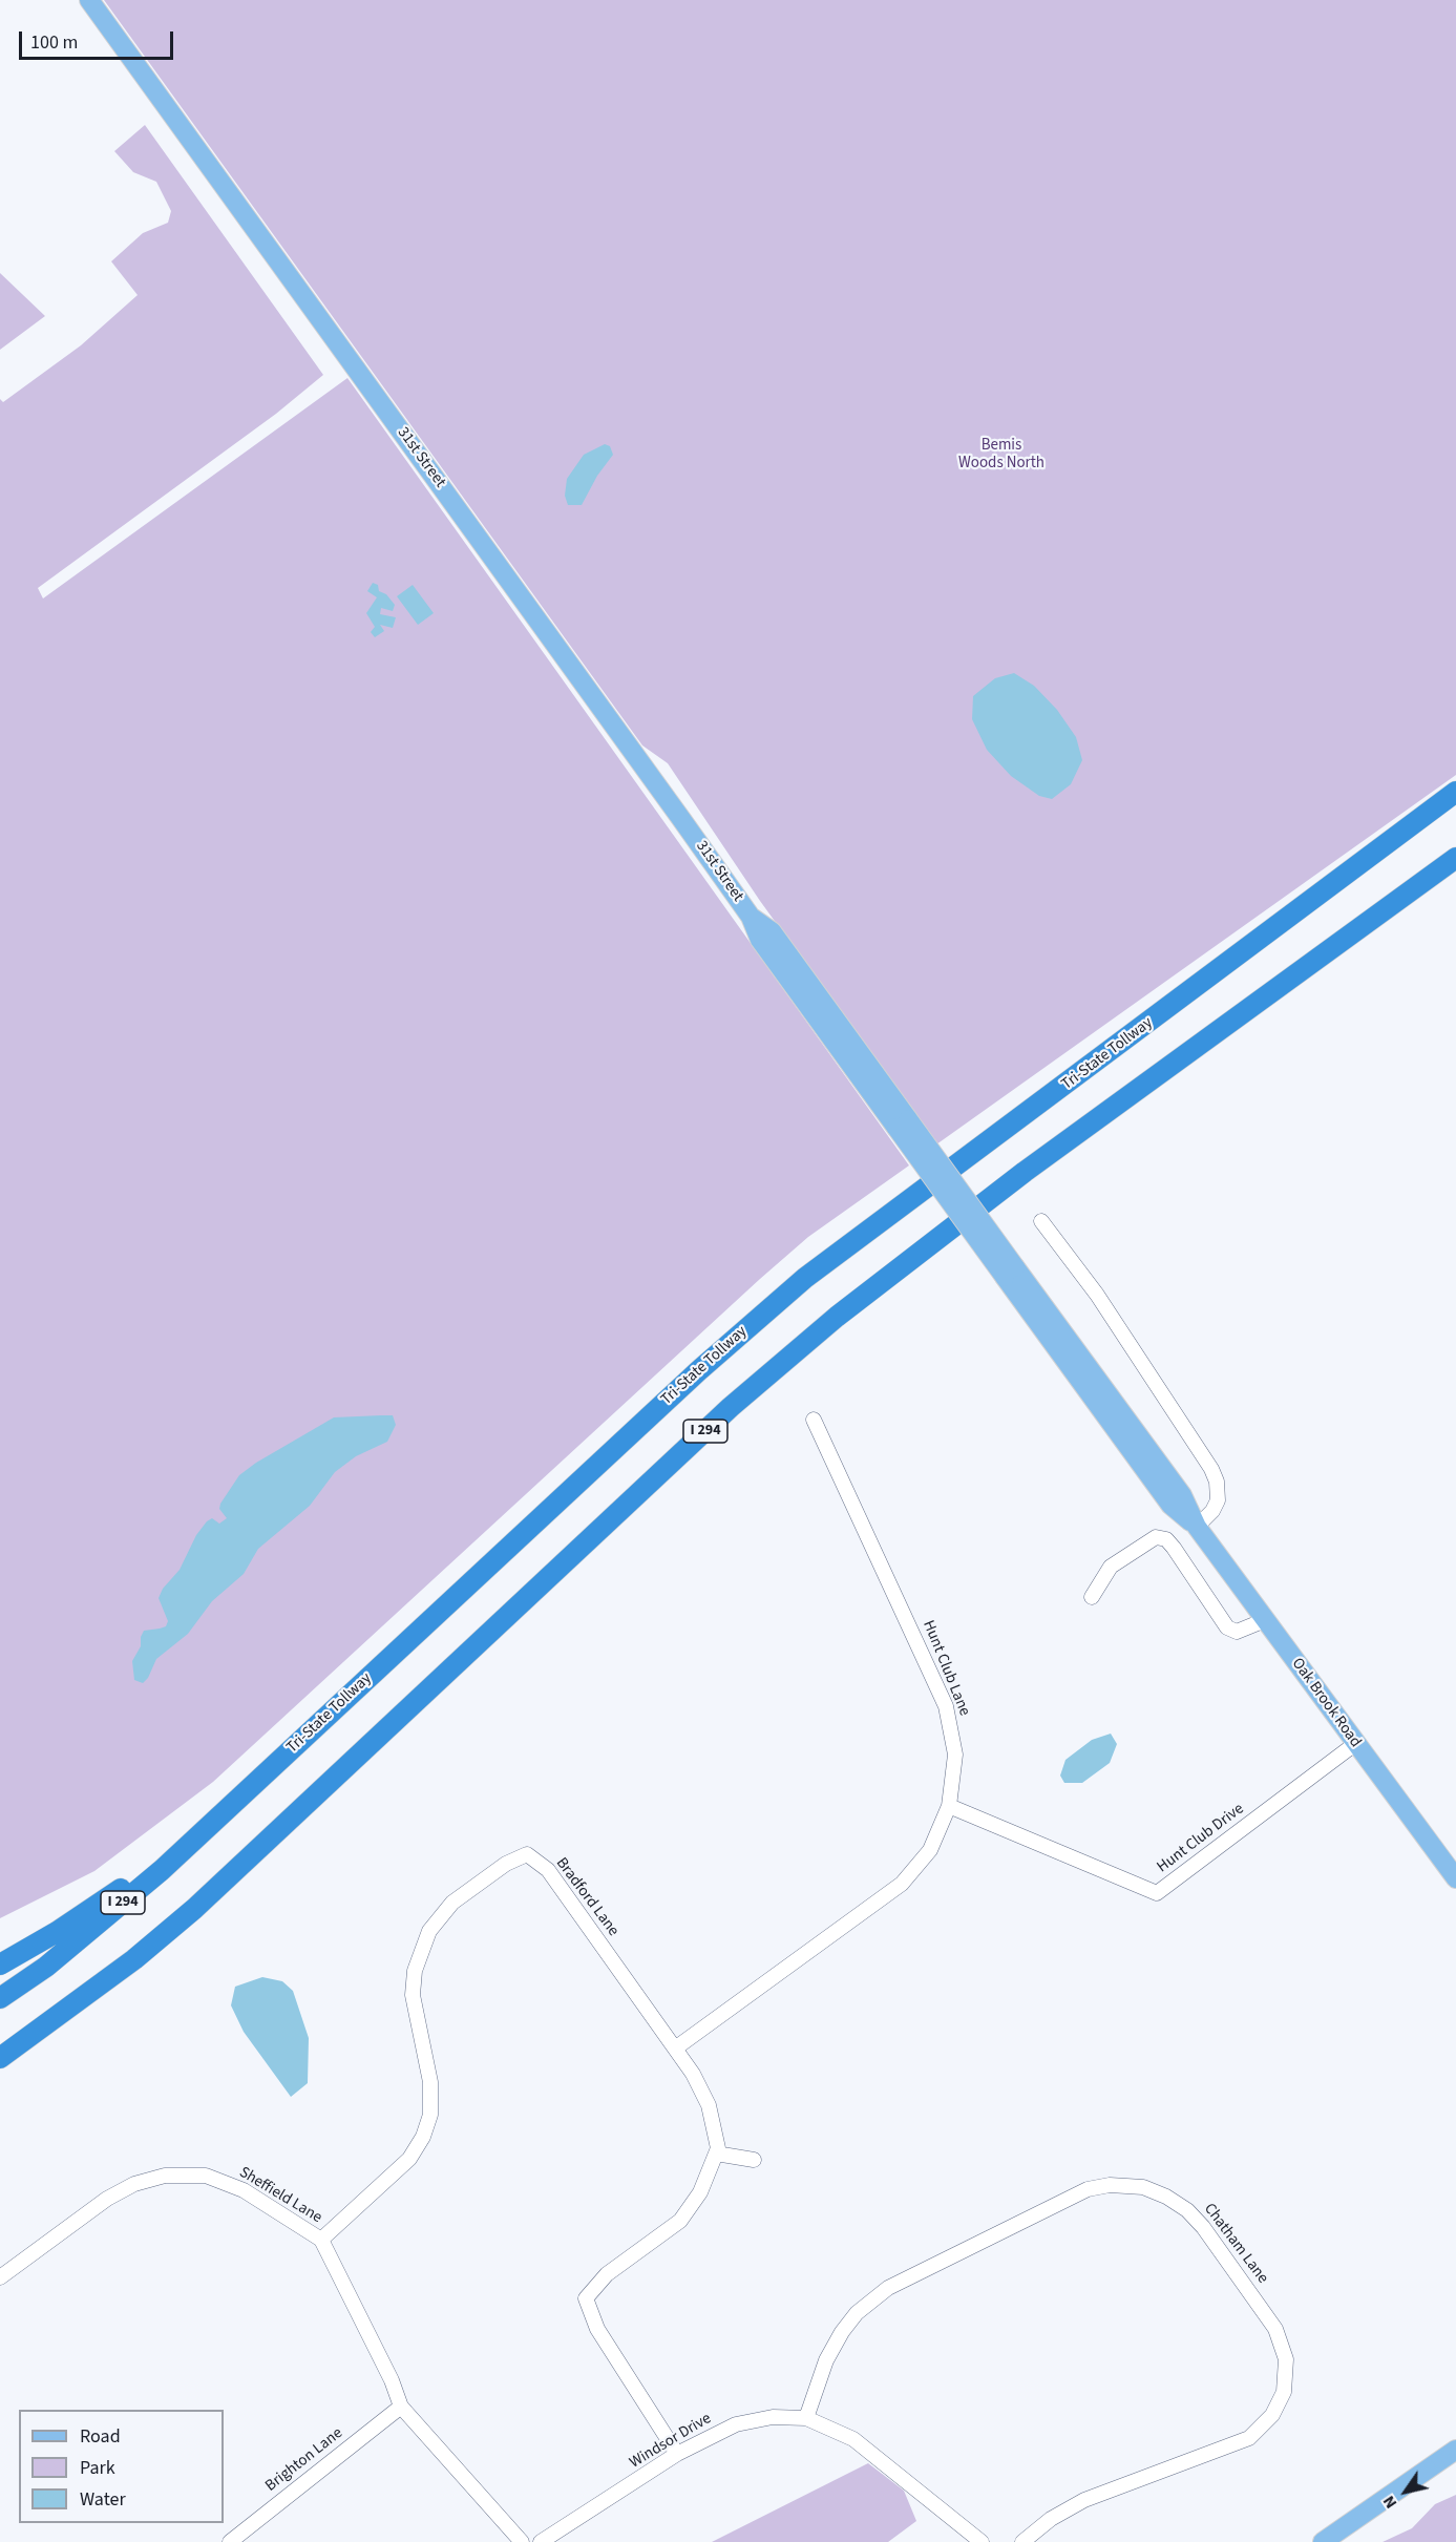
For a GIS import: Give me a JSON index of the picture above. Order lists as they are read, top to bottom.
{
  "streets": {
    "highway": ["Tri-State Tollway", "I 294"],
    "main road": ["31st Street", "Oak Brook Road"],
    "street": [
      "Hunt Club Lane",
      "Hunt Club Drive",
      "Bradford Lane",
      "Sheffield Lane",
      "Chatham Lane",
      "Windsor Drive",
      "Brighton Lane"
    ]
  },
  "crossings": [
    ["31st Street", "Oak Brook Road"],
    ["Hunt Club Lane", "Hunt Club Drive"],
    ["Hunt Club Lane", "Bradford Lane"],
    ["Oak Brook Road", "Hunt Club Drive"],
    ["Bradford Lane", "Sheffield Lane"],
    ["Bradford Lane", "Windsor Drive"],
    ["Sheffield Lane", "Brighton Lane"],
    ["Chatham Lane", "Windsor Drive"]
  ],
  "parks": ["Bemis Woods North"],
  "legend": ["Road", "Park", "Water"],
  "scale_bar": "100 m",
  "north": "bottom left"
}
